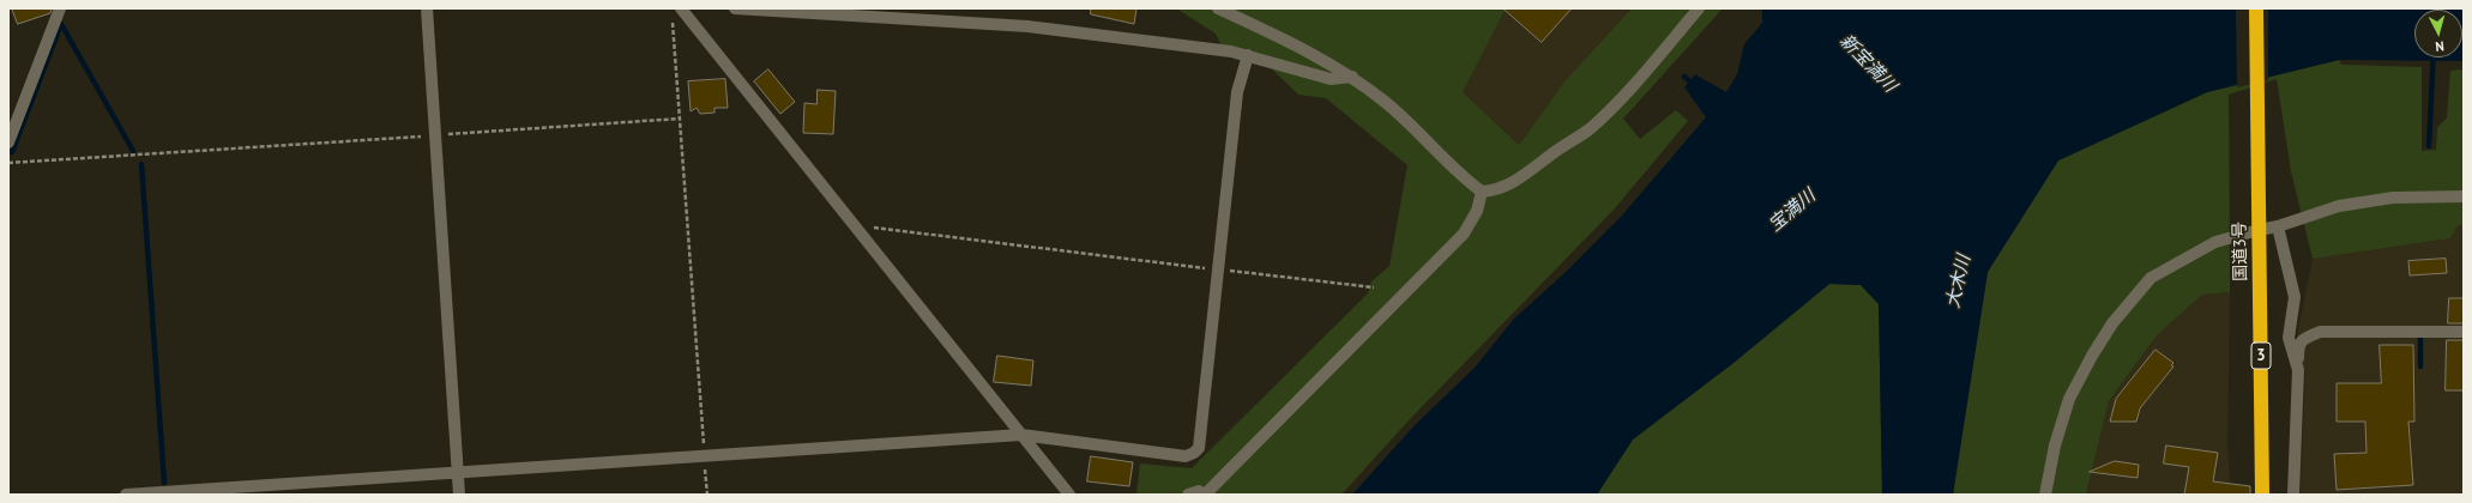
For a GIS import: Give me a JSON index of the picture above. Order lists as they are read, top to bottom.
{
  "streets": {
    "highway": ["国道3号", "3"]
  },
  "water": ["新宝満川", "宝満川", "大木川"],
  "north": "bottom"
}
